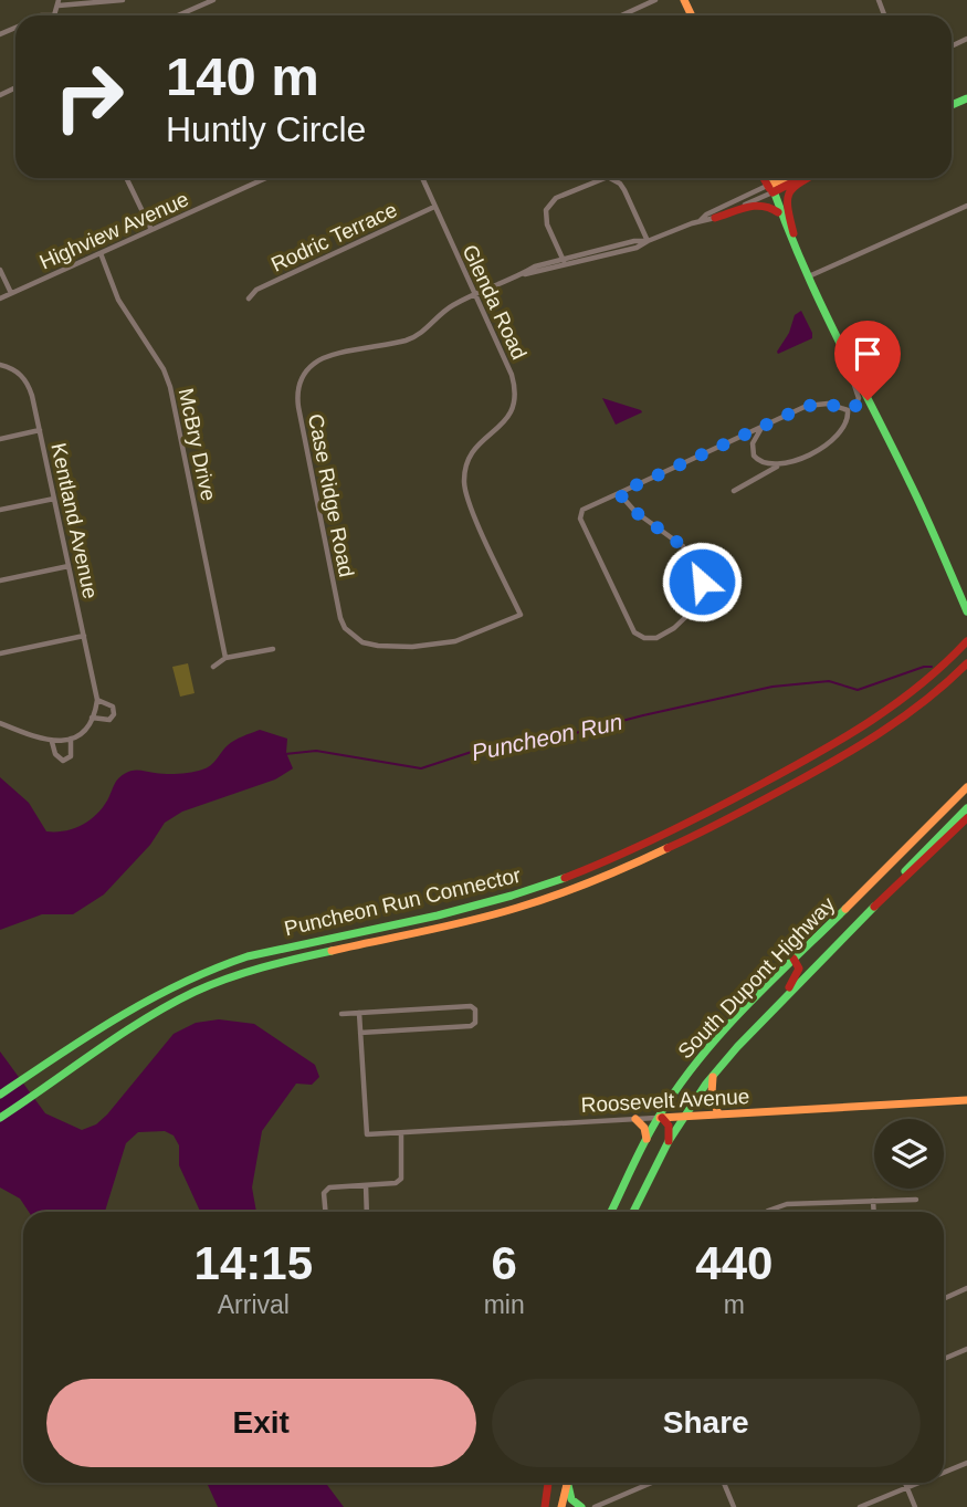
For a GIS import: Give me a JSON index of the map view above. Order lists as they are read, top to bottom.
{
  "streets": {
    "main road": ["Puncheon Run Connector", "South Dupont Highway", "Roosevelt Avenue"],
    "street": [
      "Highview Avenue",
      "Rodric Terrace",
      "Glenda Road",
      "McBry Drive",
      "Case Ridge Road",
      "Kentland Avenue"
    ]
  },
  "crossings": [
    ["Highview Avenue", "McBry Drive"],
    ["Rodric Terrace", "Glenda Road"],
    ["Glenda Road", "Case Ridge Road"],
    ["South Dupont Highway", "Roosevelt Avenue"]
  ],
  "water": ["Puncheon Run"],
  "page": {
    "turn": ["140 m", "Huntly Circle"],
    "eta": [
      "14:15",
      "Arrival",
      "6",
      "min",
      "440",
      "m"
    ],
    "buttons": ["Exit", "Share"]
  }
}
